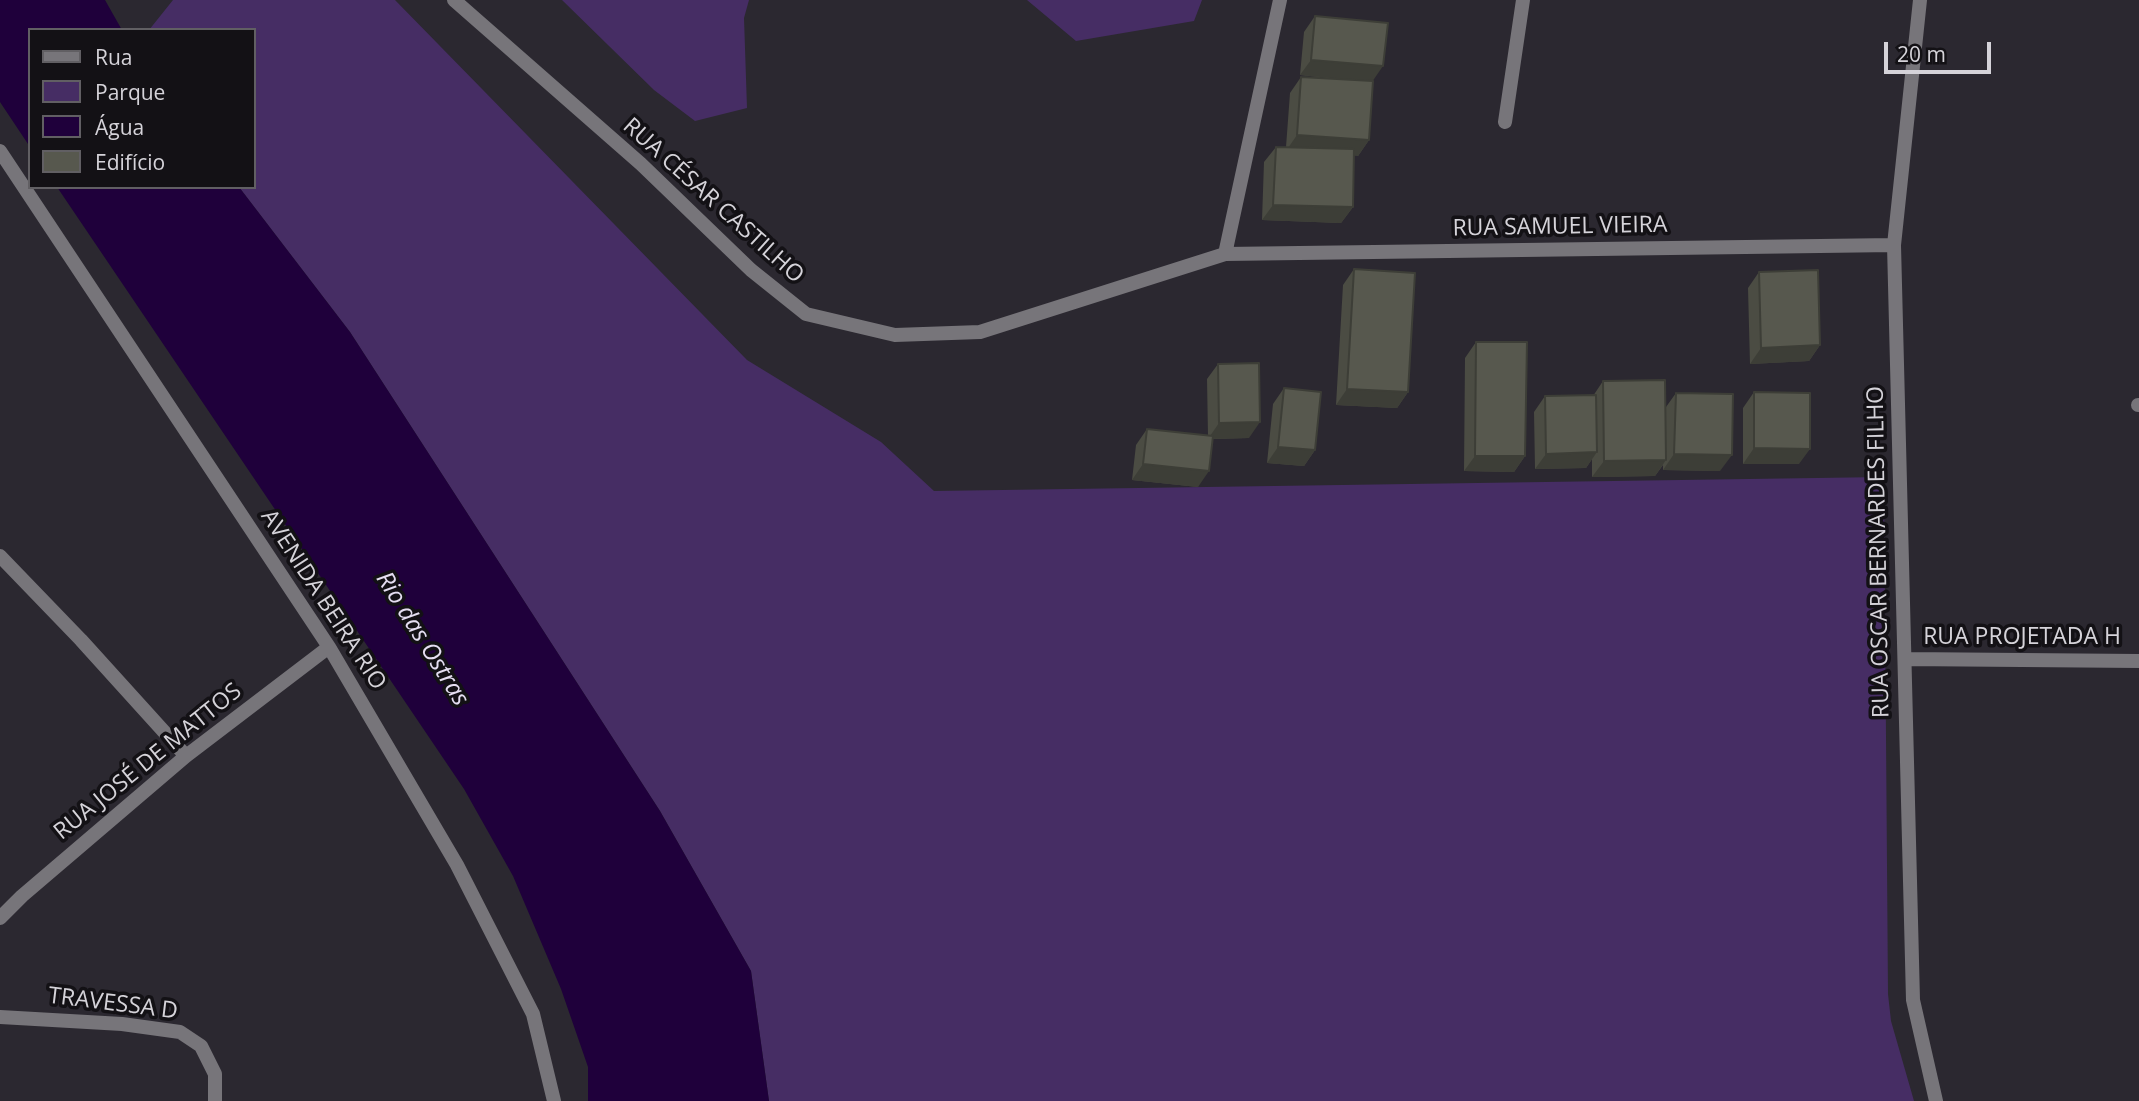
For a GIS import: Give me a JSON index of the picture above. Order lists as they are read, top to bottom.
{
  "streets": {
    "street": [
      "RUA CÉSAR CASTILHO",
      "RUA SAMUEL VIEIRA",
      "RUA OSCAR BERNARDES FILHO",
      "AVENIDA BEIRA RIO",
      "RUA PROJETADA H",
      "RUA JOSÉ DE MATTOS",
      "TRAVESSA D"
    ]
  },
  "crossings": [
    ["RUA CÉSAR CASTILHO", "RUA SAMUEL VIEIRA"],
    ["RUA SAMUEL VIEIRA", "RUA OSCAR BERNARDES FILHO"],
    ["RUA OSCAR BERNARDES FILHO", "RUA PROJETADA H"],
    ["AVENIDA BEIRA RIO", "RUA JOSÉ DE MATTOS"]
  ],
  "water": ["Rio das Ostras"],
  "legend": [
    "Rua",
    "Parque",
    "Água",
    "Edifício"
  ],
  "scale_bar": "20 m"
}
